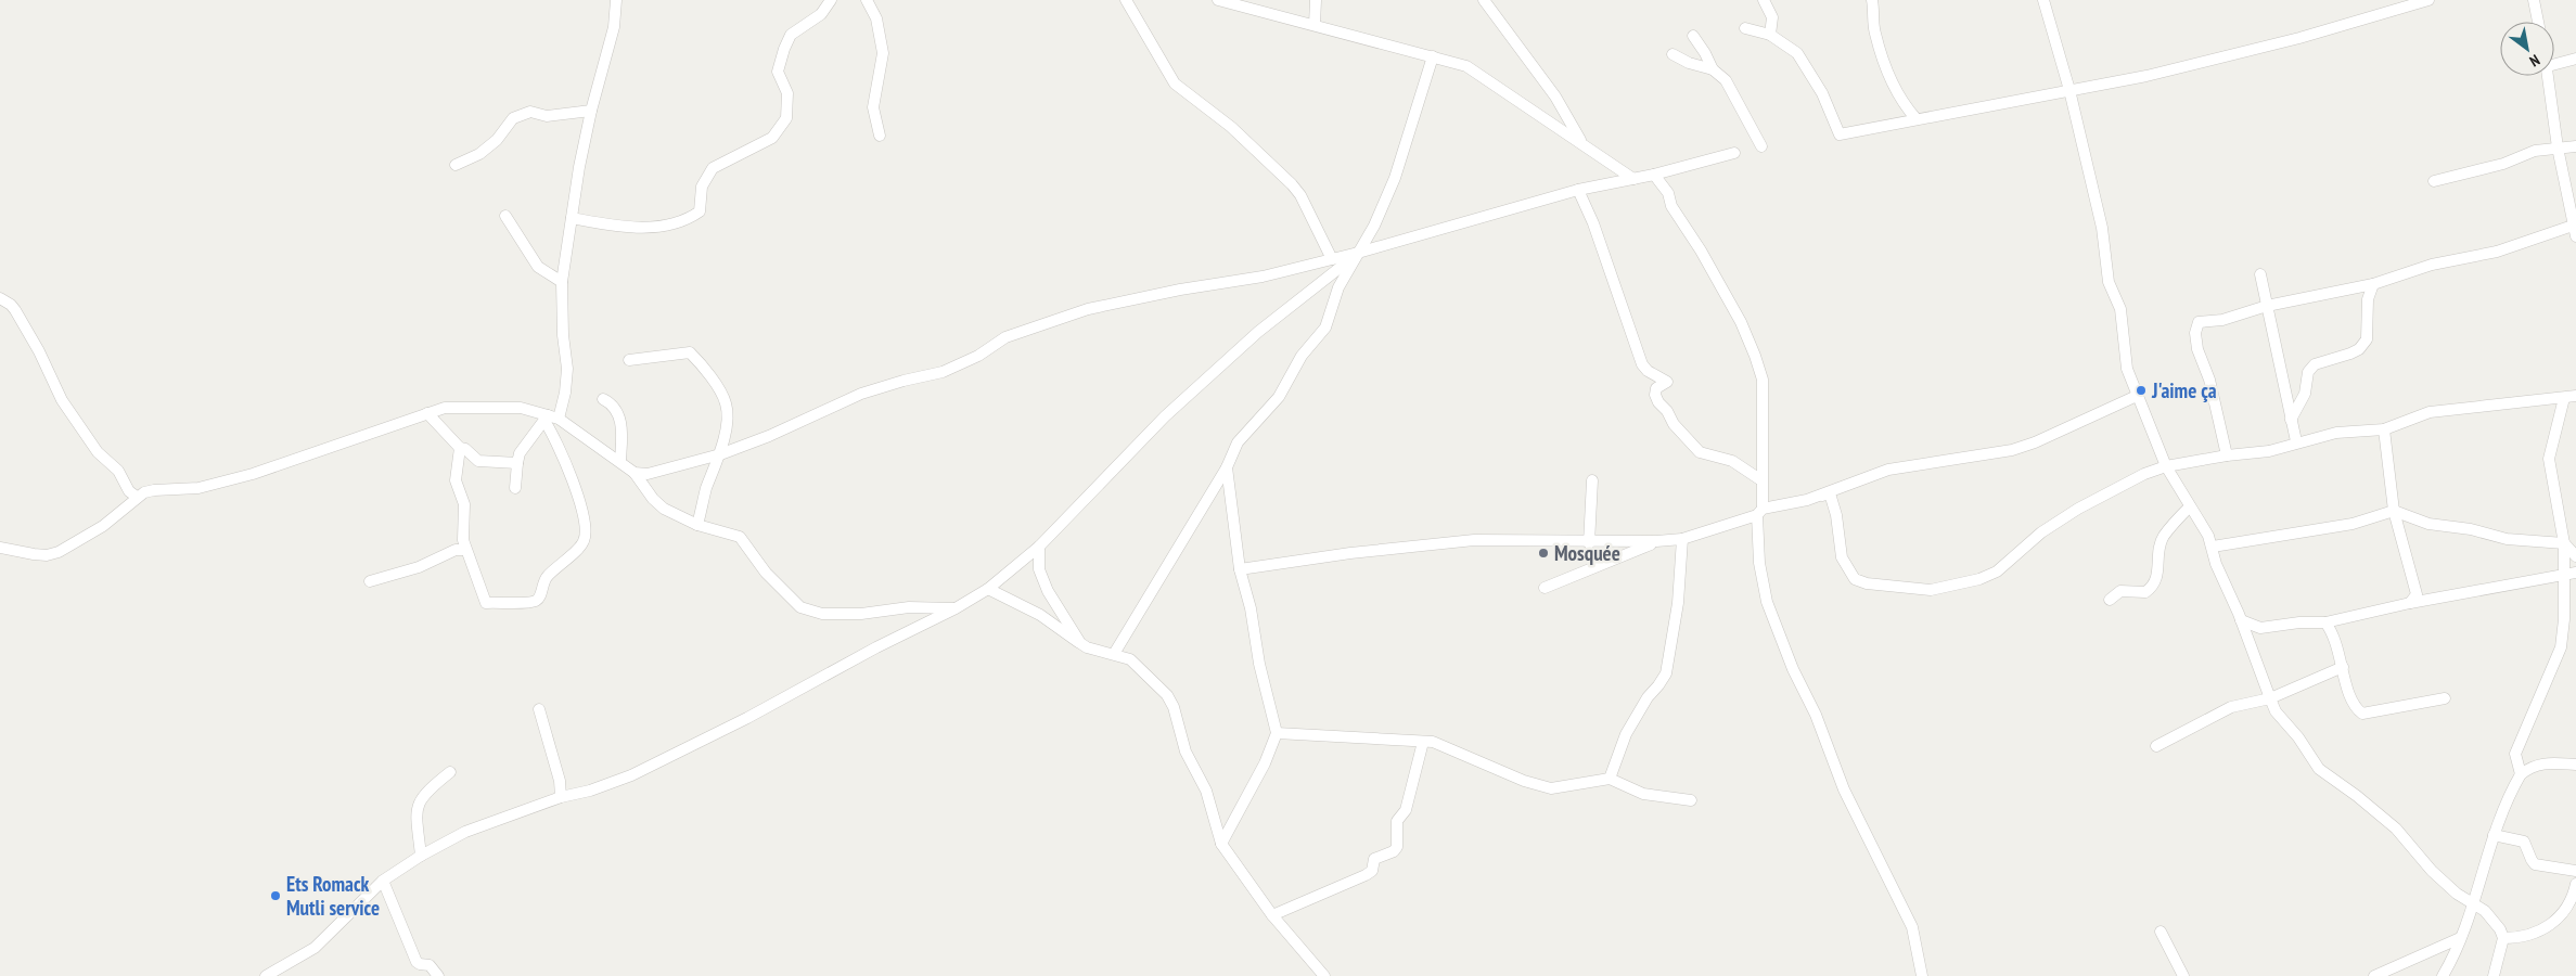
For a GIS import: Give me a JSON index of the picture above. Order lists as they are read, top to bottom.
{
  "places": ["J'aime ça", "Mosquée", "Ets Romack Mutli service"],
  "north": "bottom right"
}
